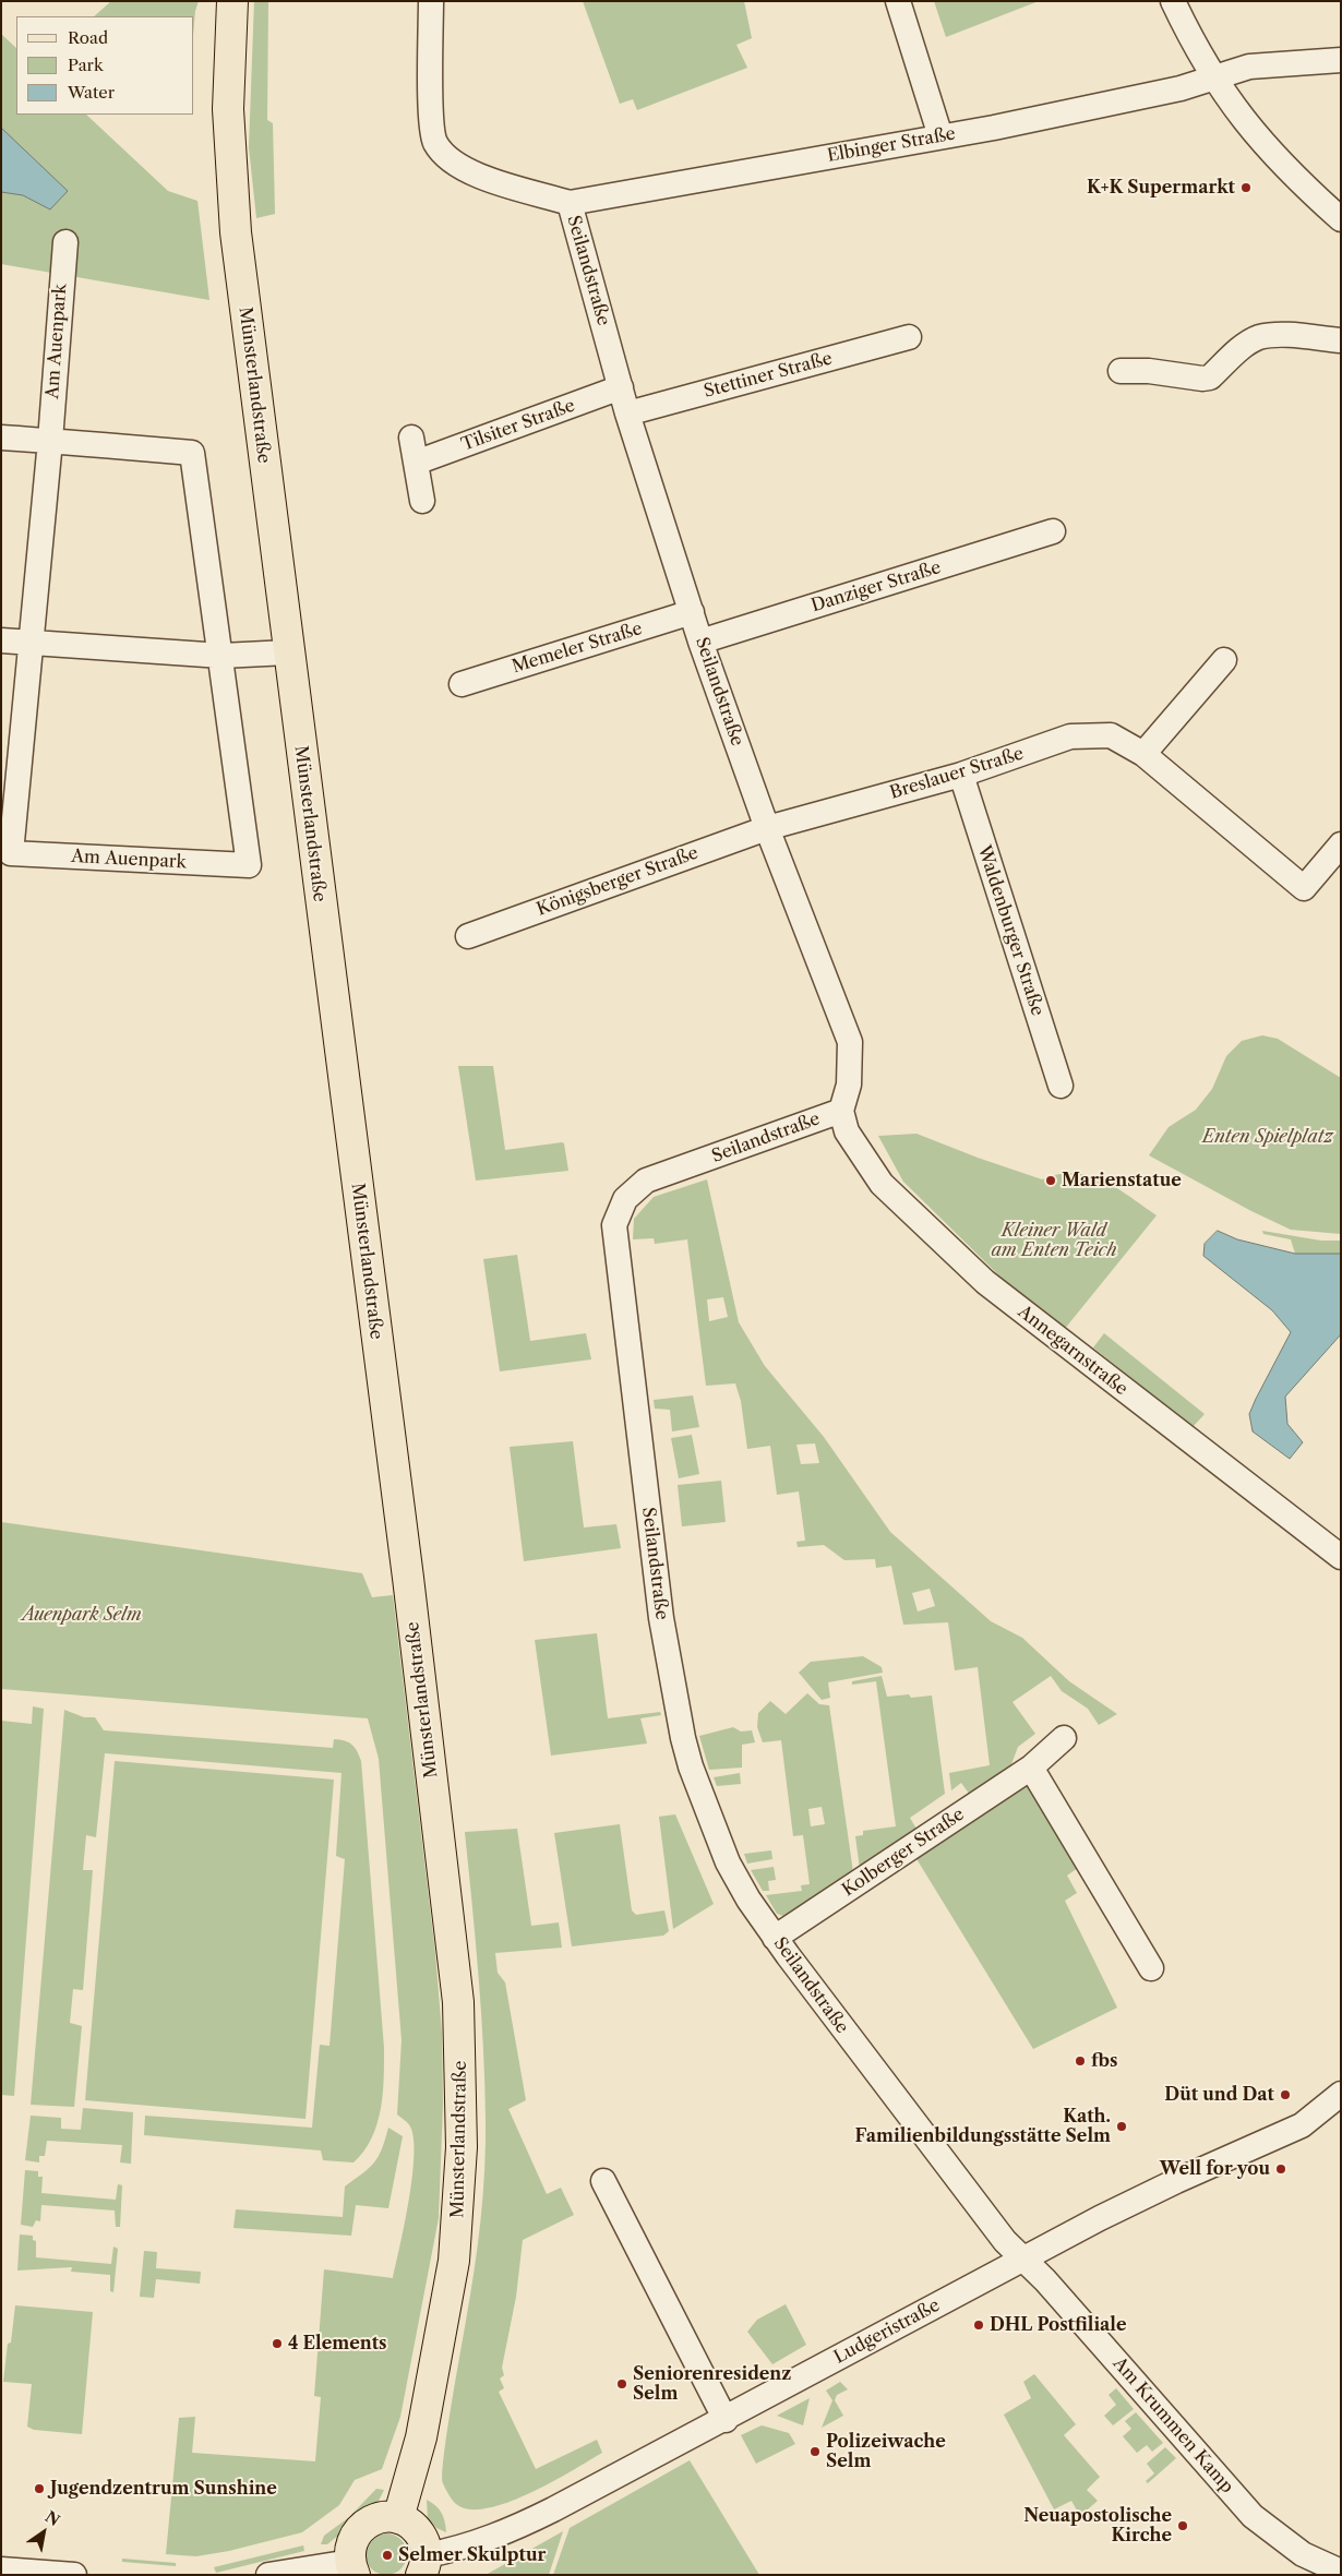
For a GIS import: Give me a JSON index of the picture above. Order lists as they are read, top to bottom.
{
  "streets": {
    "main road": ["Münsterlandstraße"],
    "street": [
      "Elbinger Straße",
      "Seilandstraße",
      "Am Auenpark",
      "Stettiner Straße",
      "Tilsiter Straße",
      "Danziger Straße",
      "Memeler Straße",
      "Breslauer Straße",
      "Königsberger Straße",
      "Waldenburger Straße",
      "Annegarnstraße",
      "Kolberger Straße",
      "Ludgeristraße",
      "Am Krummen Kamp"
    ]
  },
  "crossings": [
    ["Elbinger Straße", "Seilandstraße"],
    ["Seilandstraße", "Stettiner Straße"],
    ["Seilandstraße", "Tilsiter Straße"],
    ["Seilandstraße", "Danziger Straße"],
    ["Seilandstraße", "Memeler Straße"],
    ["Seilandstraße", "Breslauer Straße"],
    ["Seilandstraße", "Königsberger Straße"],
    ["Seilandstraße", "Annegarnstraße"],
    ["Seilandstraße", "Kolberger Straße"],
    ["Seilandstraße", "Ludgeristraße"],
    ["Seilandstraße", "Am Krummen Kamp"],
    ["Breslauer Straße", "Königsberger Straße"],
    ["Breslauer Straße", "Waldenburger Straße"],
    ["Ludgeristraße", "Am Krummen Kamp"]
  ],
  "parks": ["Enten Spielplatz", "Kleiner Wald am Enten Teich", "Auenpark Selm"],
  "places": [
    "K+K Supermarkt",
    "Marienstatue",
    "fbs",
    "Düt und Dat",
    "Kath. Familienbildungsstätte Selm",
    "Well for you",
    "DHL Postfiliale",
    "4 Elements",
    "Seniorenresidenz Selm",
    "Polizeiwache Selm",
    "Jugendzentrum Sunshine",
    "Neuapostolische Kirche",
    "Selmer Skulptur"
  ],
  "legend": ["Road", "Park", "Water"],
  "north": "top right"
}
